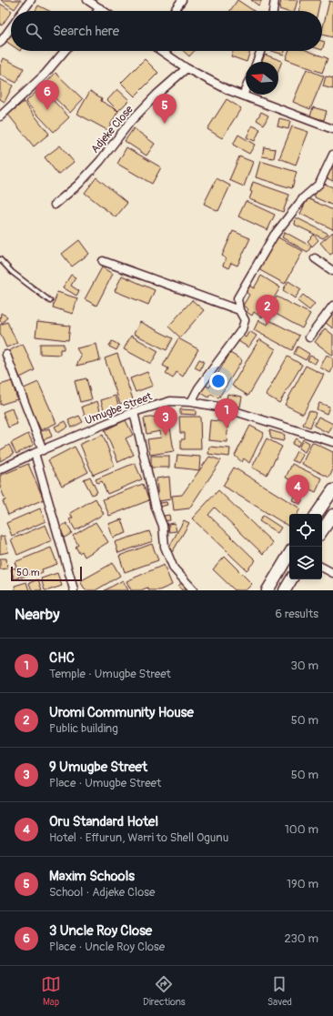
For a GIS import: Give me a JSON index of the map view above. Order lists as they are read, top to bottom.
{
  "streets": {
    "street": ["Adjeke Close", "Umugbe Street"]
  },
  "scale_bar": "50 m",
  "north": "left",
  "page": {
    "search": "Search here",
    "pins": [
      "6",
      "5",
      "2",
      "1",
      "3",
      "4"
    ],
    "scale": "50 m",
    "heading": ["Nearby", "6 results"],
    "list": [
      {
        "mark": "1",
        "name": "CHC",
        "note": "Temple · Umugbe Street",
        "value": "30 m"
      },
      {
        "mark": "2",
        "name": "Uromi Community House",
        "note": "Public building",
        "value": "50 m"
      },
      {
        "mark": "3",
        "name": "9 Umugbe Street",
        "note": "Place · Umugbe Street",
        "value": "50 m"
      },
      {
        "mark": "4",
        "name": "Oru Standard Hotel",
        "note": "Hotel · Effurun, Warri to Shell Ogunu",
        "value": "100 m"
      },
      {
        "mark": "5",
        "name": "Maxim Schools",
        "note": "School · Adjeke Close",
        "value": "190 m"
      },
      {
        "mark": "6",
        "name": "3 Uncle Roy Close",
        "note": "Place · Uncle Roy Close",
        "value": "230 m"
      }
    ],
    "nav": ["Map", "Directions", "Saved"]
  }
}
